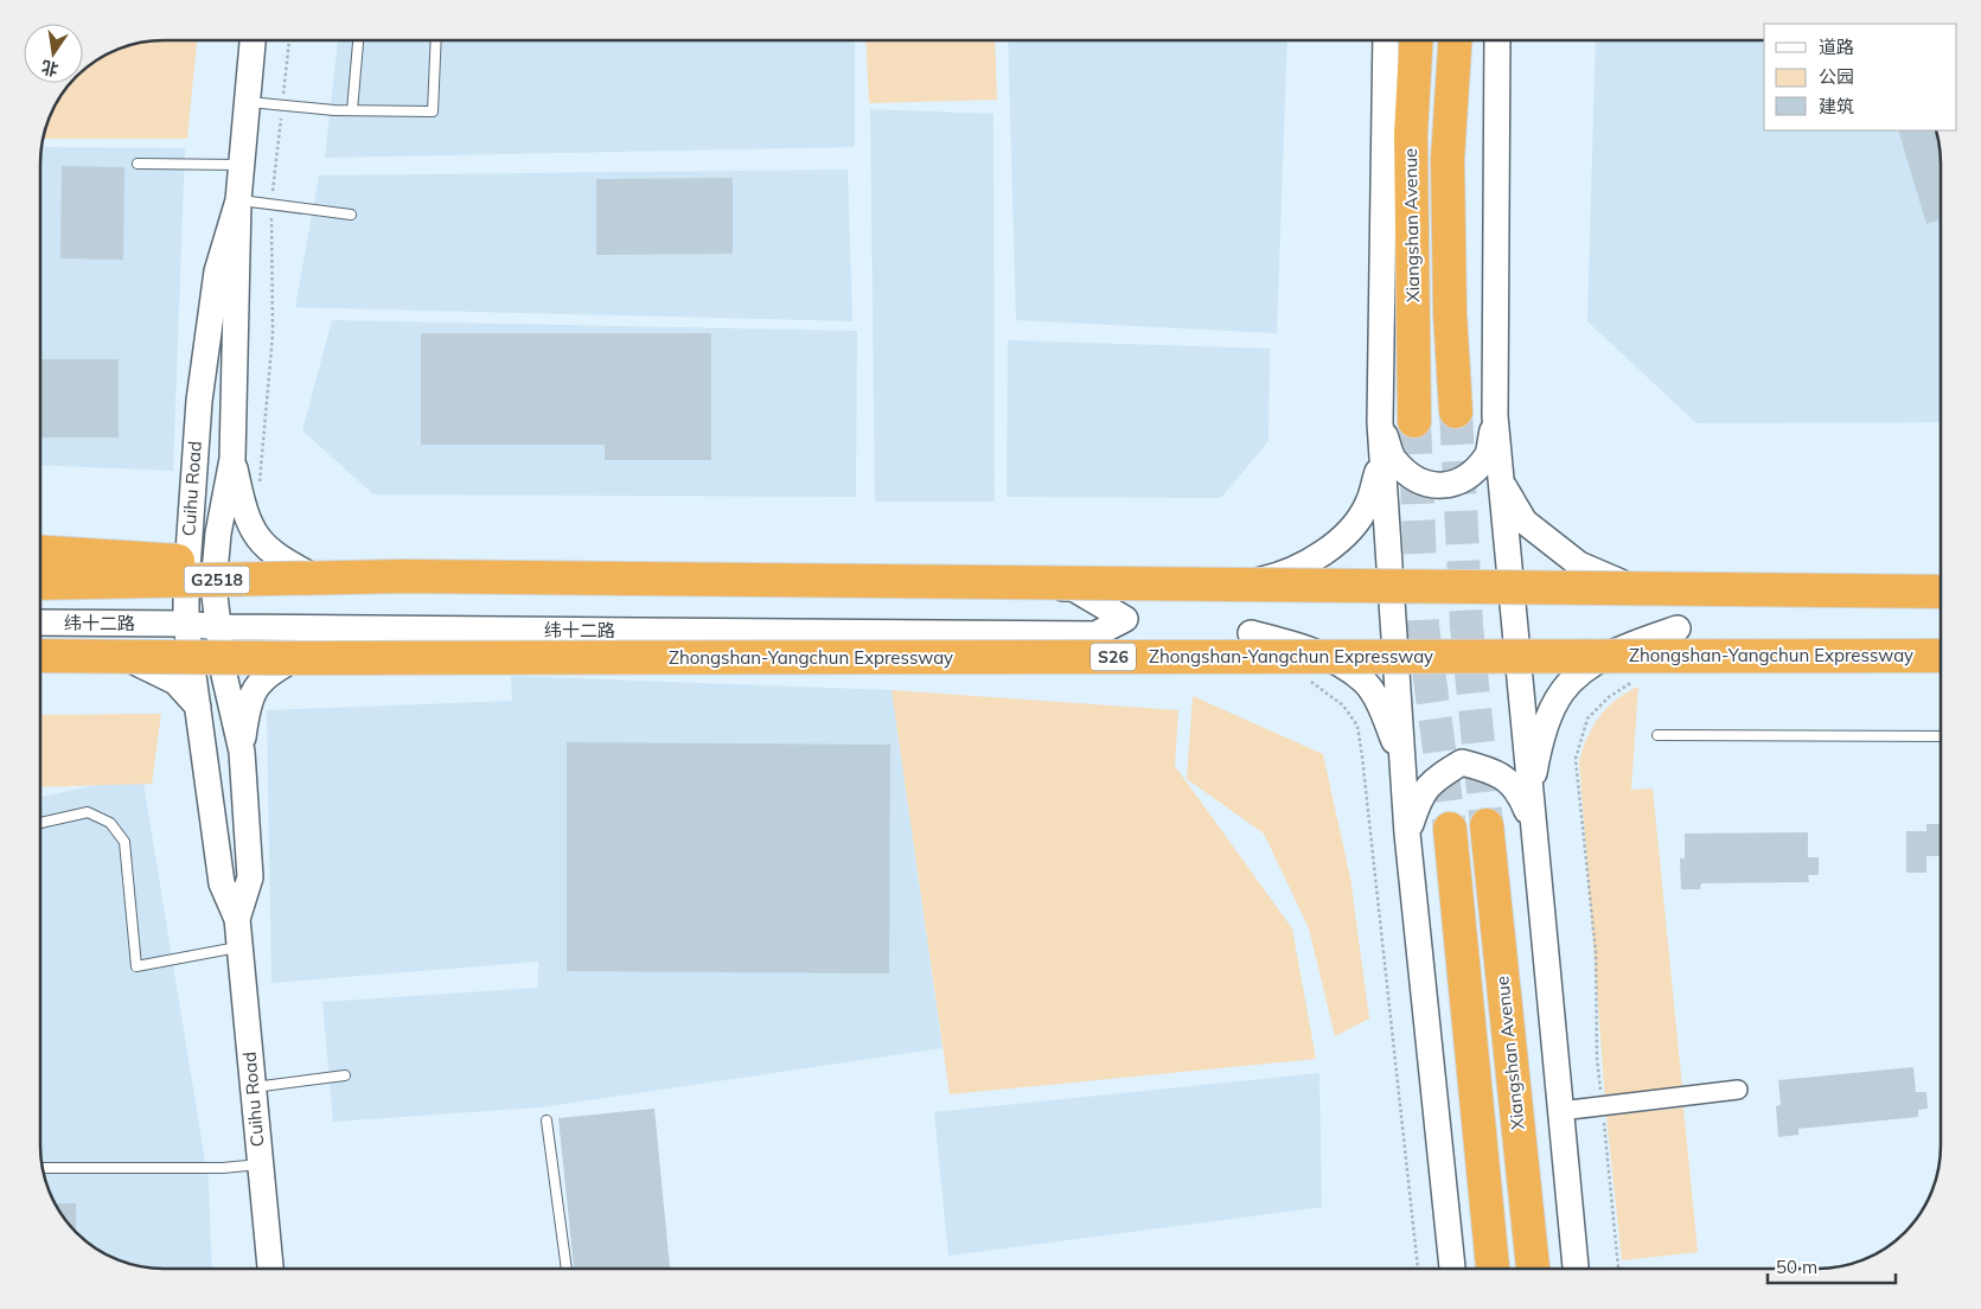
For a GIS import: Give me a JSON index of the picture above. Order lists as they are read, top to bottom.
{
  "streets": {
    "highway": [
      "Xiangshan Avenue",
      "G2518",
      "Zhongshan-Yangchun Expressway",
      "S26"
    ],
    "street": ["Cuihu Road", "纬十二路"]
  },
  "crossings": [
    ["Cuihu Road", "纬十二路"]
  ],
  "legend": ["道路", "公园", "建筑"],
  "scale_bar": "50 m",
  "north": "bottom"
}
